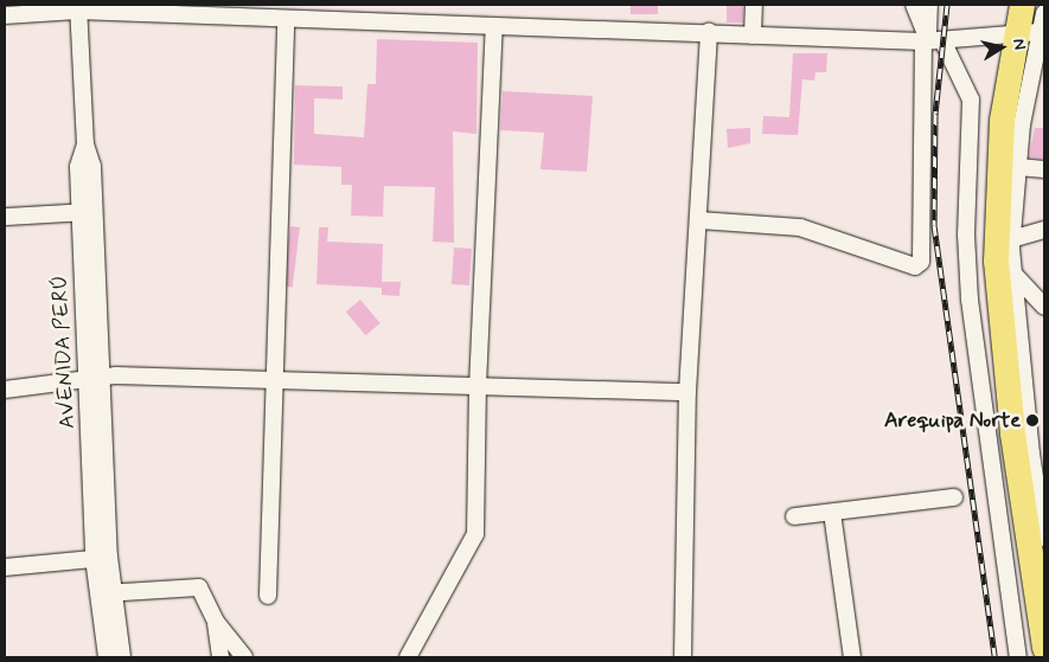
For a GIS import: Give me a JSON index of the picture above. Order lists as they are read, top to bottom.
{
  "streets": {
    "street": ["AVENIDA PERÚ"]
  },
  "places": ["Arequipa Norte"],
  "north": "right"
}
